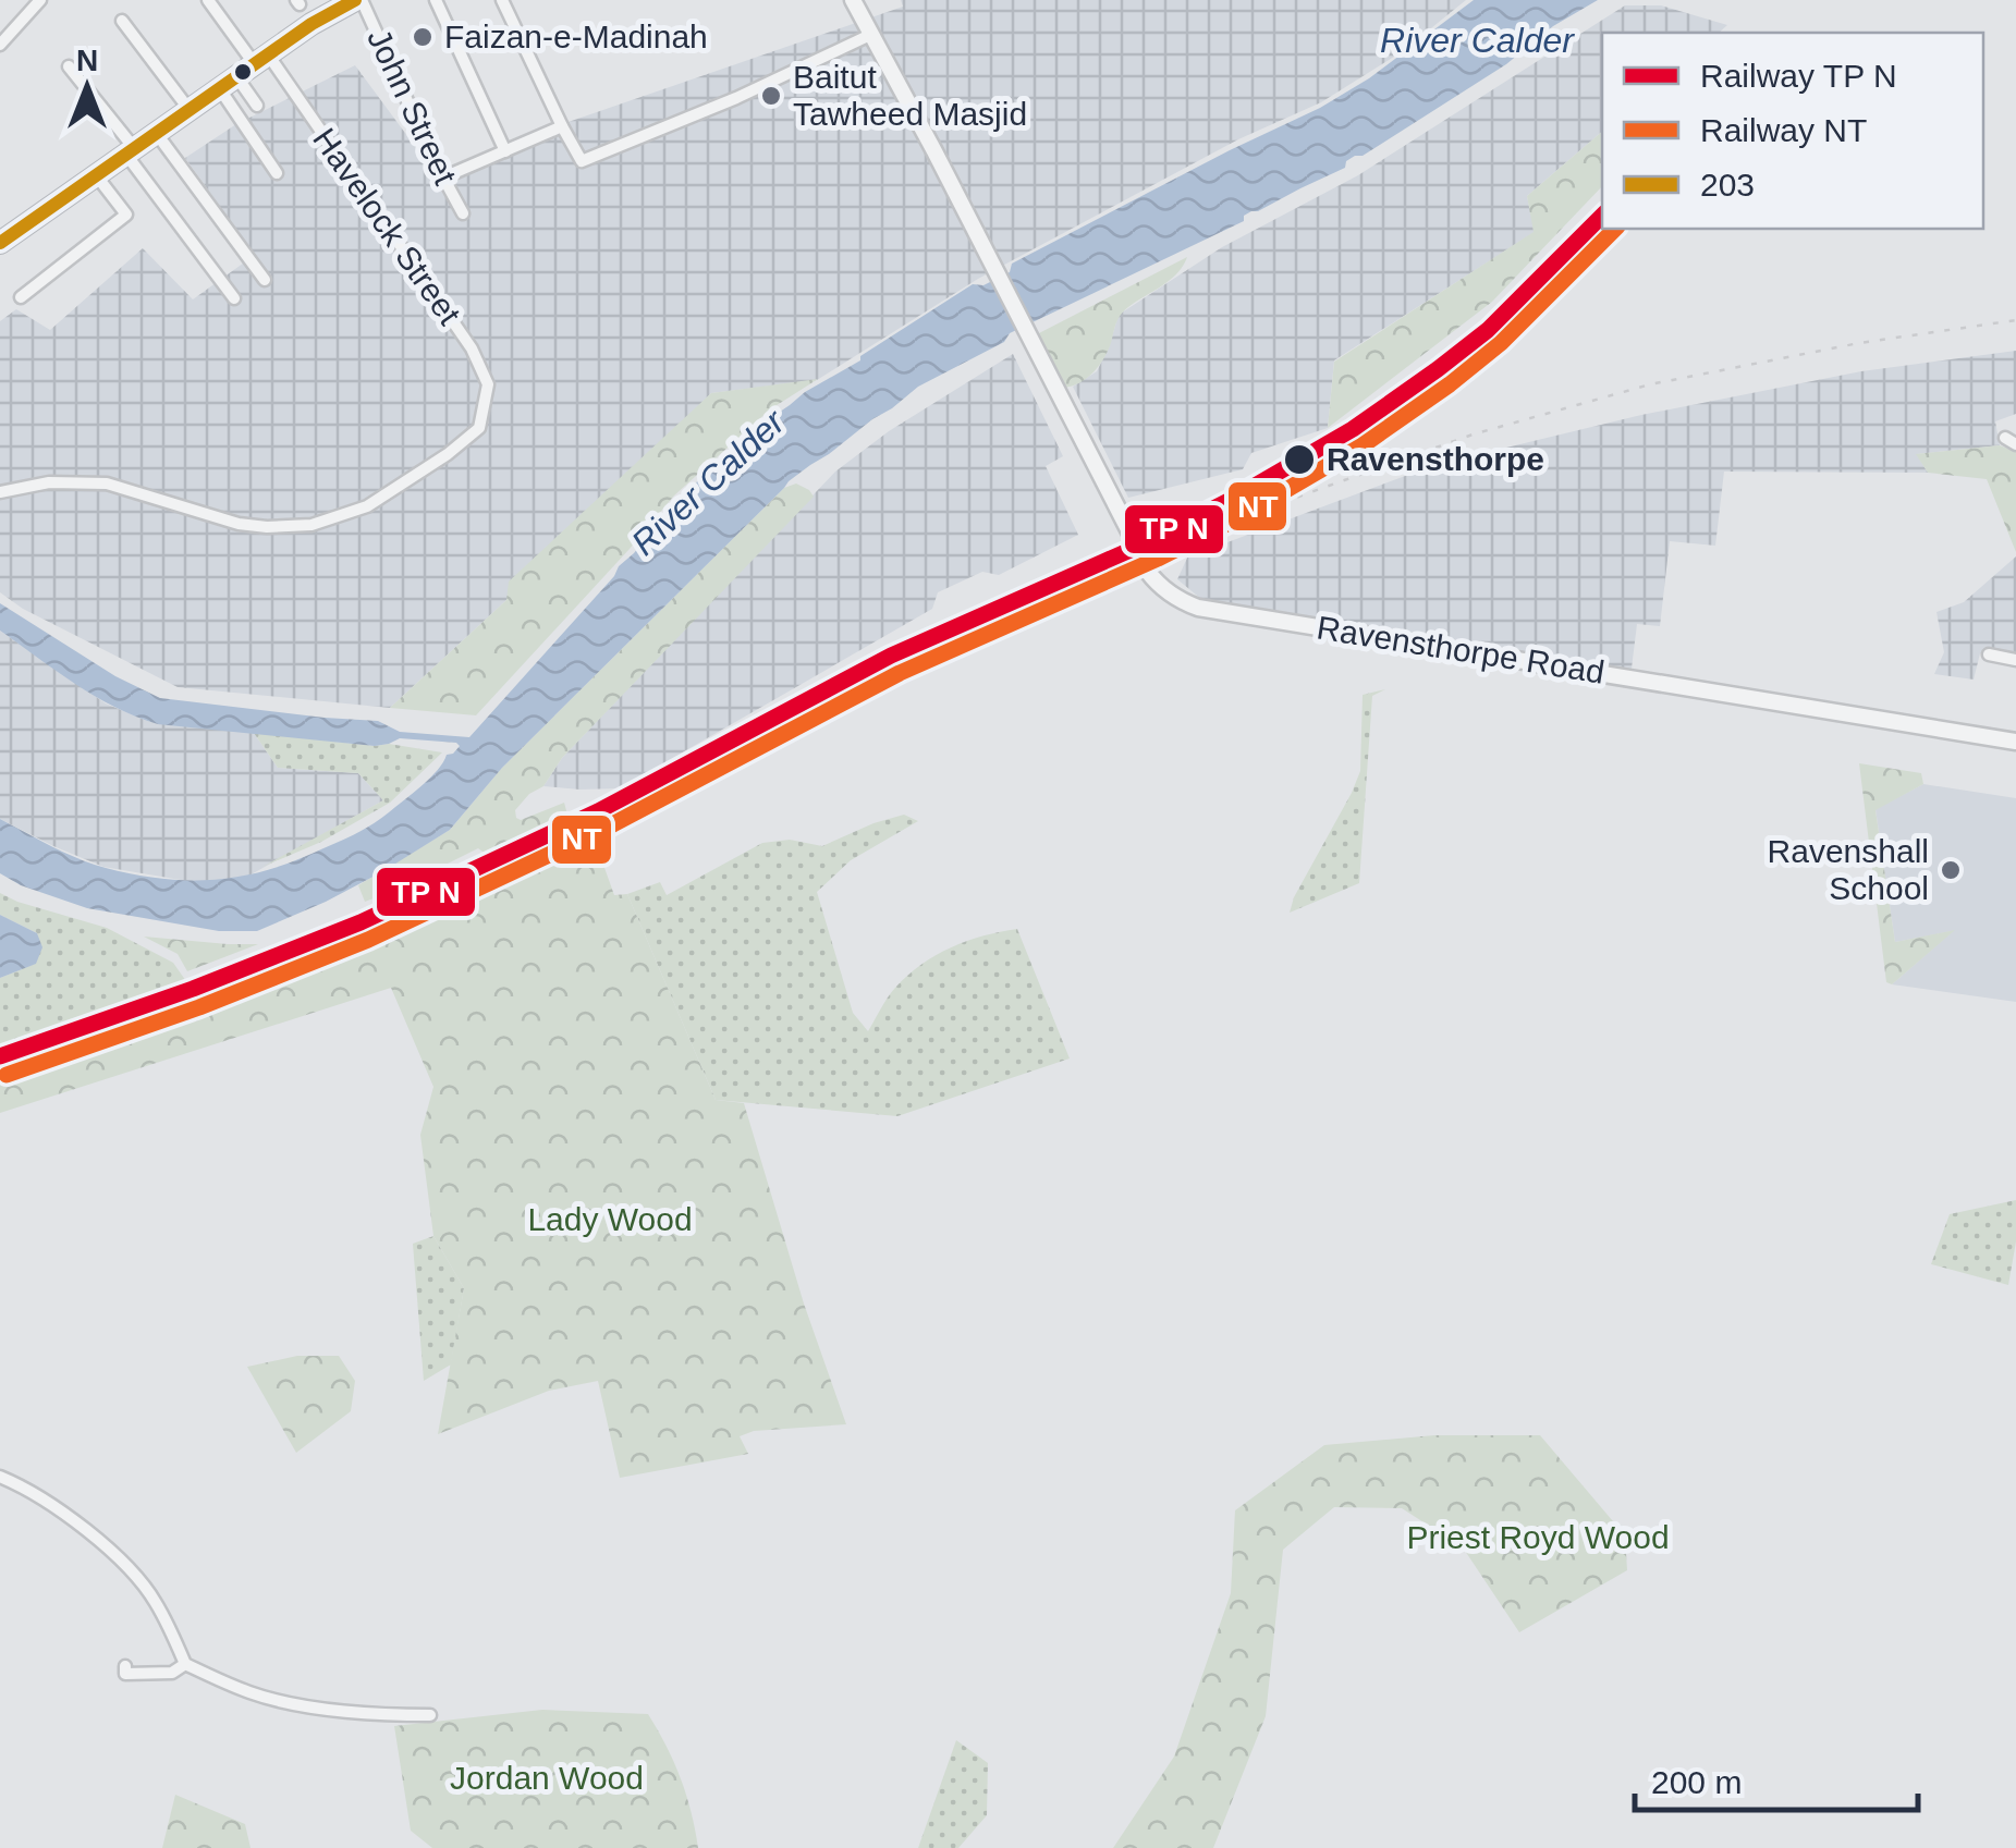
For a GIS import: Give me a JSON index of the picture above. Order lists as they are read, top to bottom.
{
  "streets": {
    "street": ["John Street", "Havelock Street", "Ravensthorpe Road"]
  },
  "water": ["River Calder"],
  "parks": ["Lady Wood", "Priest Royd Wood", "Jordan Wood"],
  "places": [
    "Faizan-e-Madinah",
    "Baitut Tawheed Masjid",
    "Ravensthorpe",
    "Ravenshall School"
  ],
  "lines": ["transit line 203", "rail line NT"],
  "legend": ["Railway TP N", "Railway NT", "203"],
  "scale_bar": "200 m",
  "north": "top"
}
